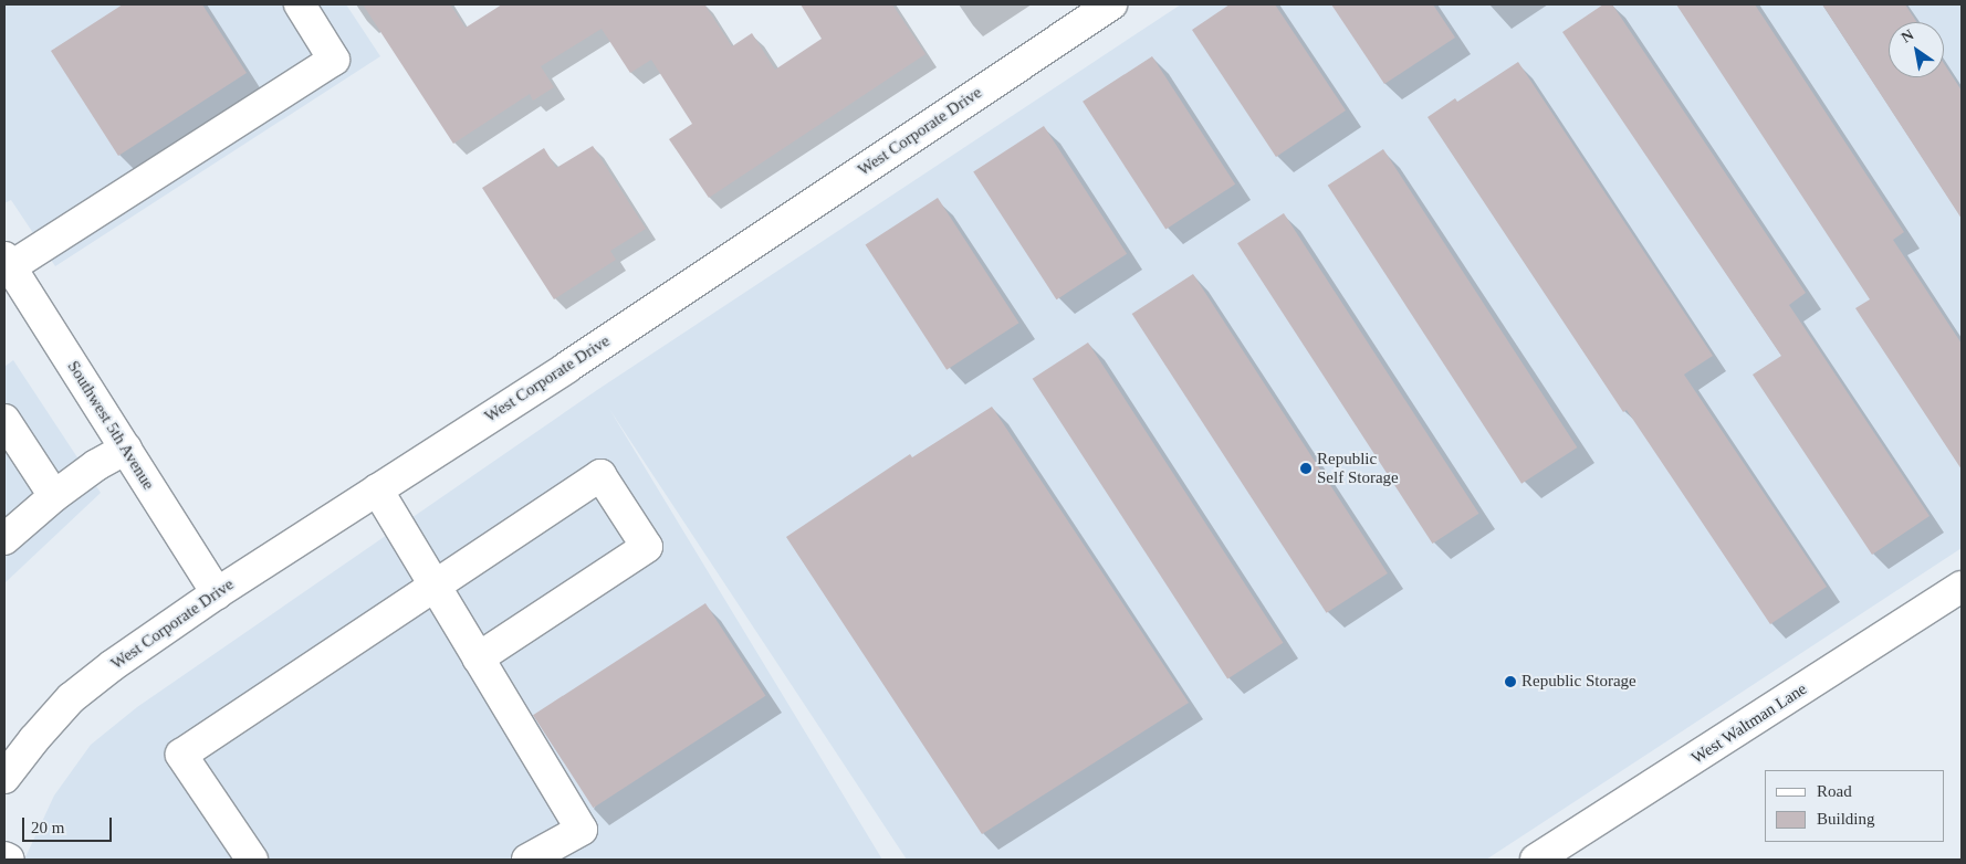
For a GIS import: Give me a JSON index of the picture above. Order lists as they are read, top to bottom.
{
  "streets": {
    "street": ["West Corporate Drive", "Southwest 5th Avenue", "West Waltman Lane"]
  },
  "crossings": [
    ["West Corporate Drive", "Southwest 5th Avenue"]
  ],
  "places": ["Republic Self Storage", "Republic Storage"],
  "legend": ["Road", "Building"],
  "scale_bar": "20 m",
  "north": "top left"
}
